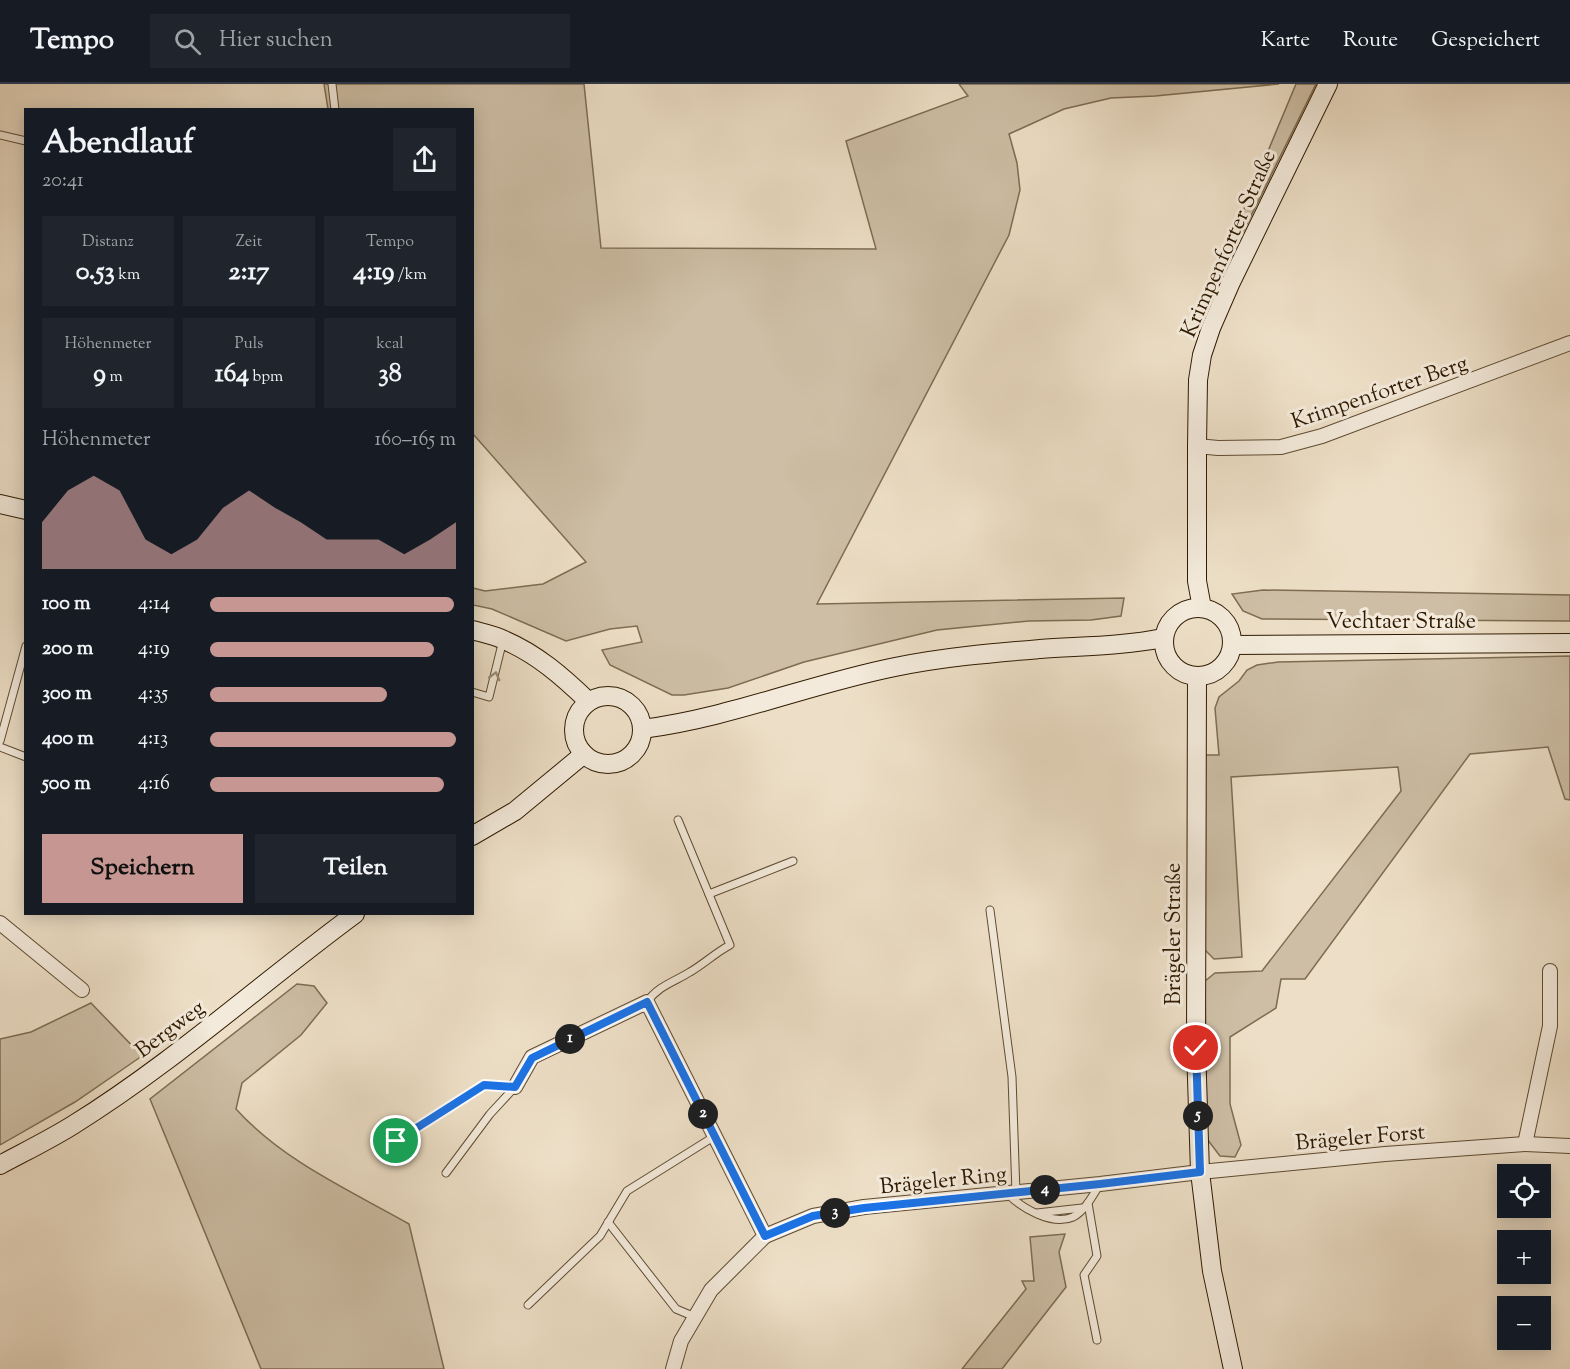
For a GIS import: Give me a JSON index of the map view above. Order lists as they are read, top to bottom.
{
  "streets": {
    "main road": [
      "Krimpenforter Straße",
      "Vechtaer Straße",
      "Brägeler Straße",
      "Bergweg"
    ],
    "street": ["Krimpenforter Berg", "Brägeler Forst", "Brägeler Ring"]
  },
  "crossings": [
    ["Krimpenforter Straße", "Krimpenforter Berg"],
    ["Krimpenforter Straße", "Vechtaer Straße"],
    ["Krimpenforter Straße", "Brägeler Straße"],
    ["Vechtaer Straße", "Brägeler Straße"],
    ["Brägeler Straße", "Brägeler Forst"],
    ["Brägeler Straße", "Brägeler Ring"],
    ["Brägeler Forst", "Brägeler Ring"]
  ],
  "page": {
    "header": "Tempo",
    "search": "Hier suchen",
    "nav": ["Karte", "Route", "Gespeichert"],
    "heading": ["Abendlauf", "20:41"],
    "stats": [
      ["Distanz", "0.53 km"],
      ["Zeit", "2:17"],
      ["Tempo", "4:19 /km"],
      ["Höhenmeter", "9 m"],
      ["Puls", "164 bpm"],
      ["kcal", "38"]
    ],
    "chart": ["Höhenmeter", "160–165 m"],
    "list": [
      {
        "name": "100 m",
        "note": "4:14"
      },
      {
        "name": "200 m",
        "note": "4:19"
      },
      {
        "name": "300 m",
        "note": "4:35"
      },
      {
        "name": "400 m",
        "note": "4:13"
      },
      {
        "name": "500 m",
        "note": "4:16"
      }
    ],
    "buttons": ["Speichern", "Teilen"],
    "pins": [
      "1",
      "2",
      "5",
      "4",
      "3"
    ],
    "map_buttons": ["+", "−"]
  }
}
